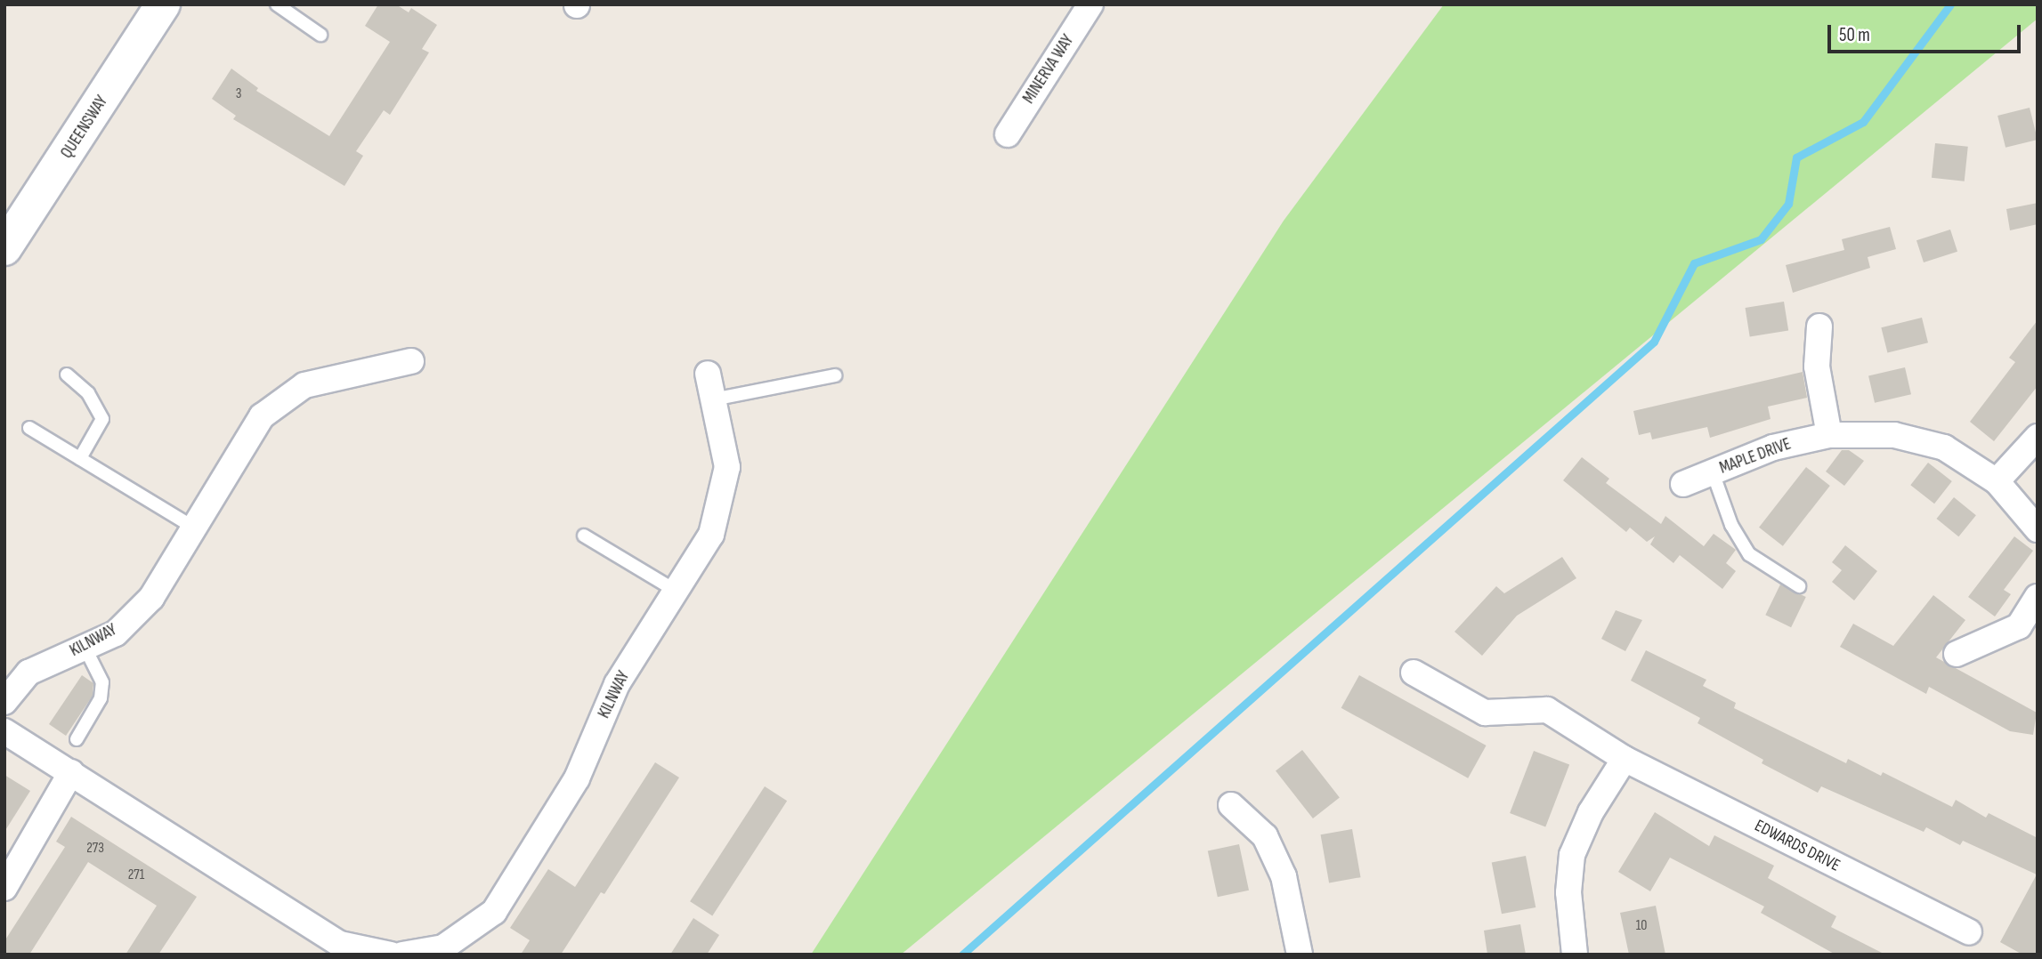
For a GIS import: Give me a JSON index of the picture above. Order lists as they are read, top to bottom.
{
  "streets": {
    "street": [
      "MINERVA WAY",
      "QUEENSWAY",
      "MAPLE DRIVE",
      "KILNWAY",
      "EDWARDS DRIVE"
    ]
  },
  "house_numbers": [
    "3",
    "273",
    "271",
    "10"
  ],
  "scale_bar": "50 m"
}
